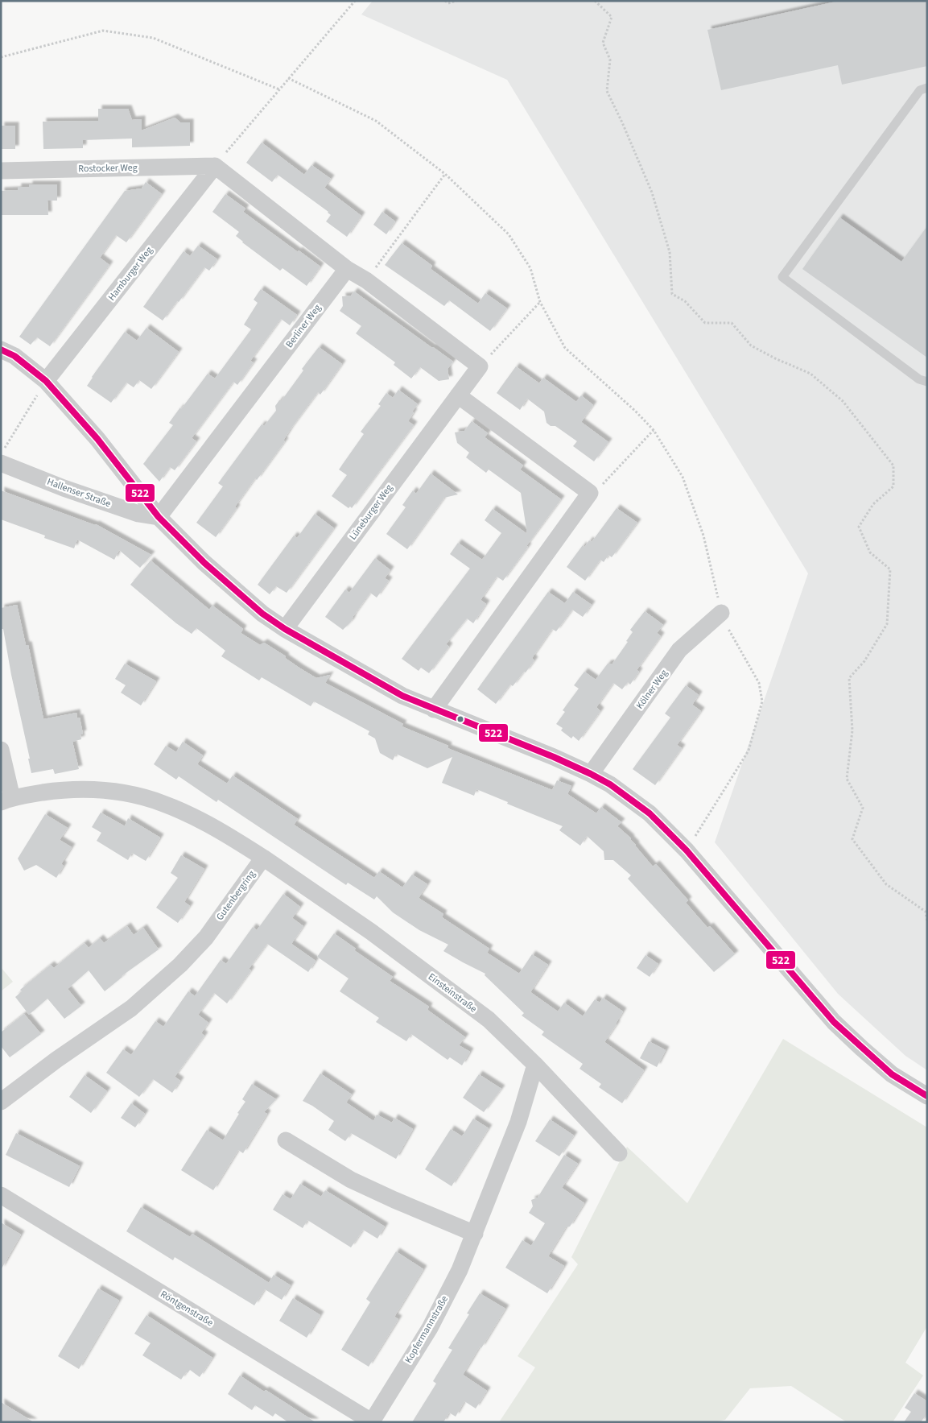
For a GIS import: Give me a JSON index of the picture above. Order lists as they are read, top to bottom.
{
  "streets": {
    "street": [
      "Rostocker Weg",
      "Hamburger Weg",
      "Berliner Weg",
      "Hallenser Straße",
      "Lüneburger Weg",
      "Kölner Weg",
      "Gutenbergring",
      "Einsteinstraße",
      "Röntgenstraße",
      "Kopfermannstraße"
    ]
  },
  "crossings": [
    ["Rostocker Weg", "Hamburger Weg"],
    ["Berliner Weg", "Hallenser Straße"],
    ["Gutenbergring", "Einsteinstraße"],
    ["Einsteinstraße", "Kopfermannstraße"],
    ["Röntgenstraße", "Kopfermannstraße"]
  ],
  "lines": ["transit line 522"]
}
